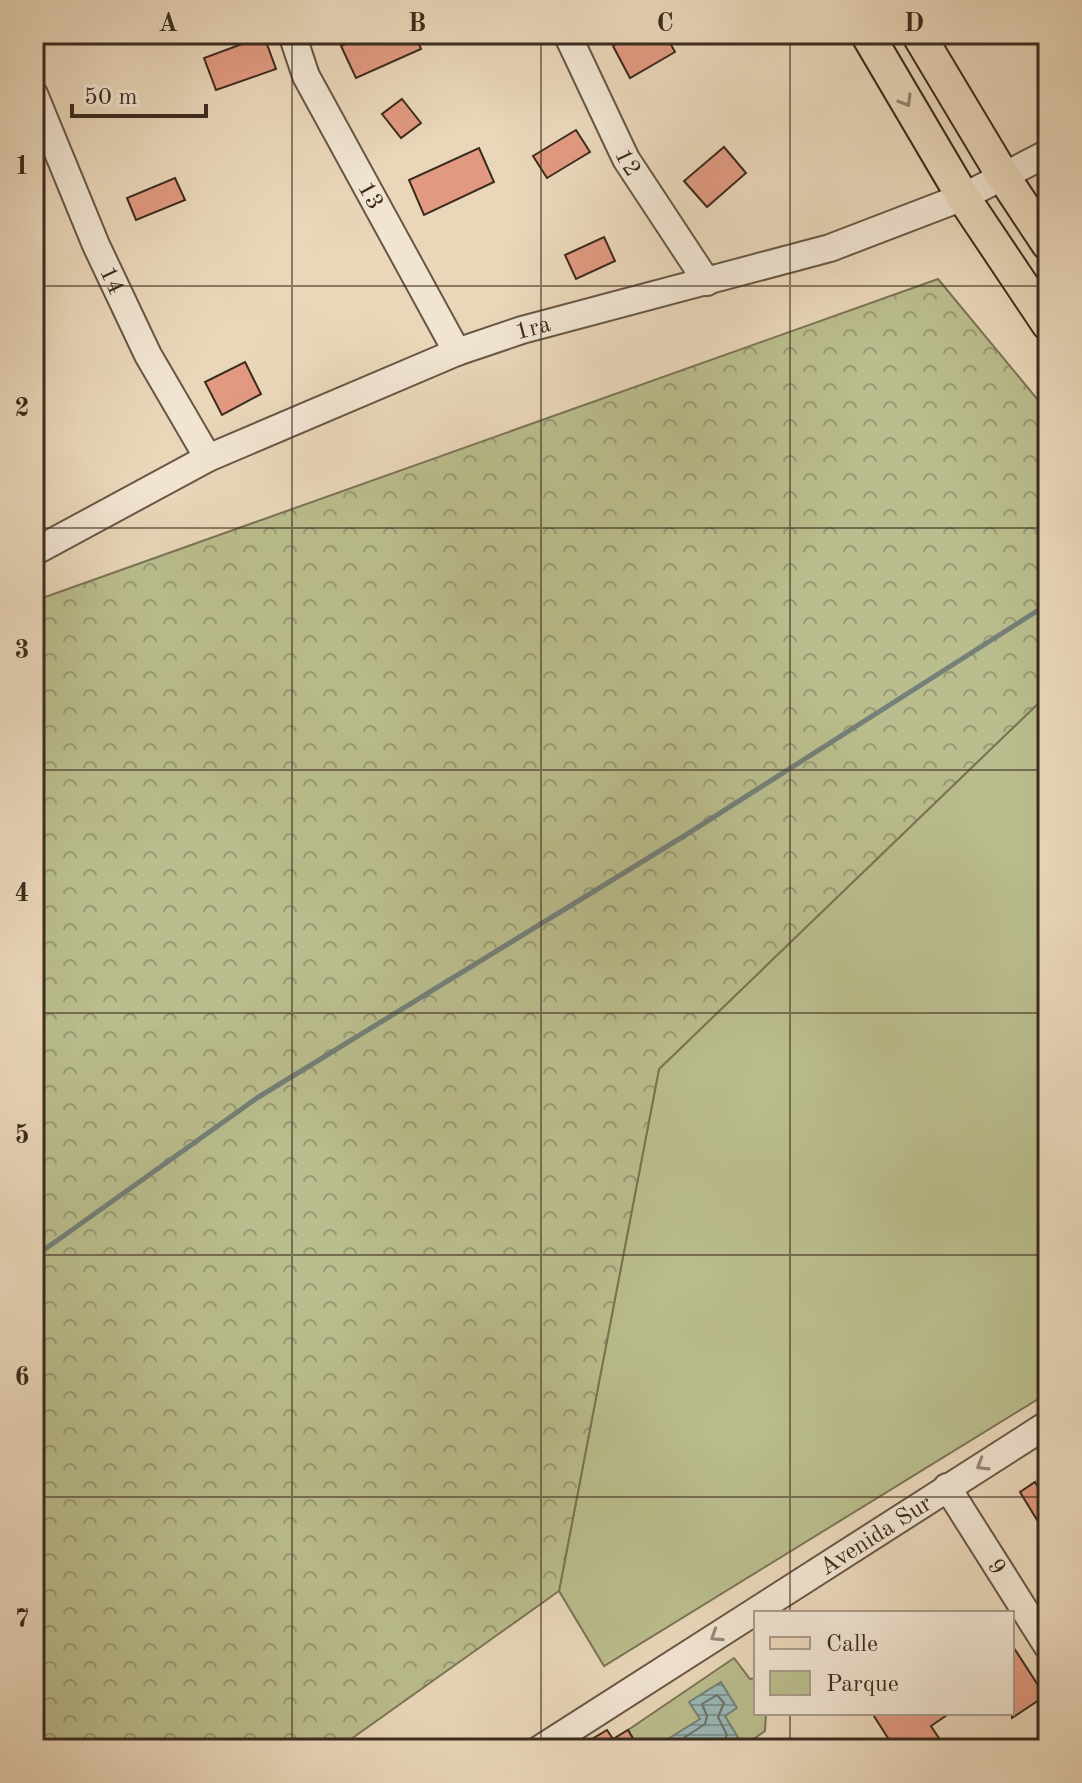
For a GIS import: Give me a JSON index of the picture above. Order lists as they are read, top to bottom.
{
  "streets": {
    "street": [
      "12",
      "13",
      "14",
      "1ra",
      "Avenida Sur",
      "9"
    ]
  },
  "crossings": [
    ["12", "1ra"],
    ["13", "1ra"],
    ["14", "1ra"],
    ["Avenida Sur", "9"]
  ],
  "one_way": ["Avenida Sur"],
  "legend": ["Calle", "Parque"],
  "scale_bar": "50 m",
  "grid": {
    "columns": [
      "A",
      "B",
      "C",
      "D"
    ],
    "rows": [
      "1",
      "2",
      "3",
      "4",
      "5",
      "6",
      "7"
    ]
  }
}
